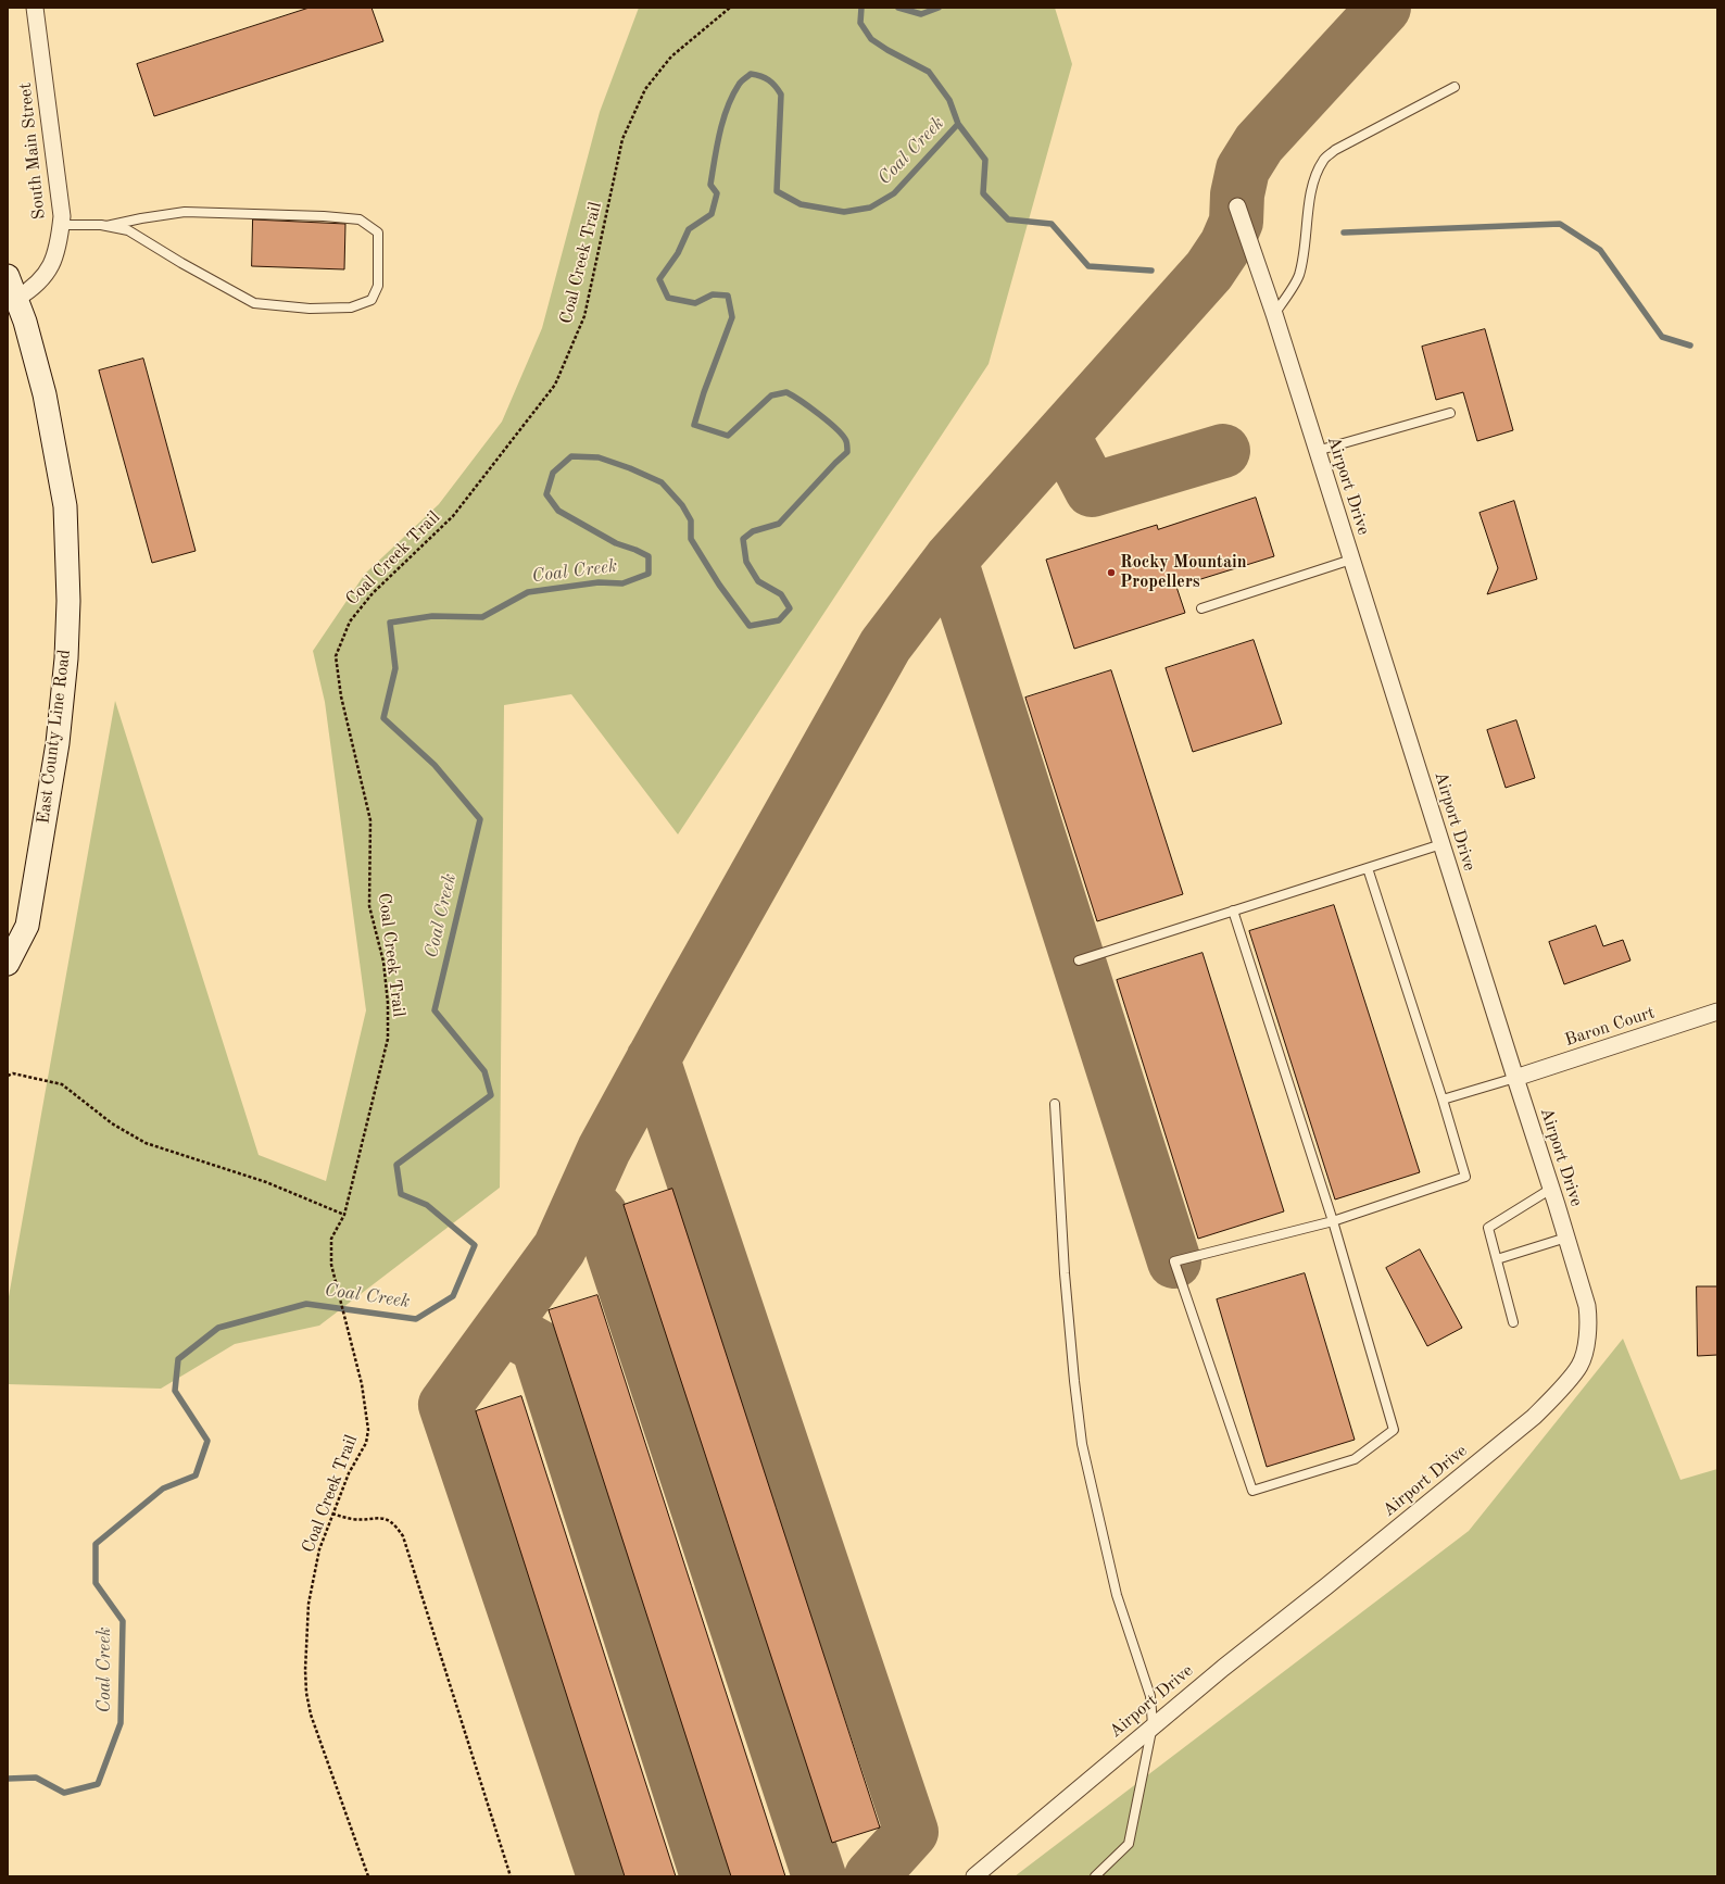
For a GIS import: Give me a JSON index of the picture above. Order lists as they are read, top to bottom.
{
  "streets": {
    "main road": ["East County Line Road"],
    "street": ["South Main Street", "Airport Drive", "Baron Court"],
    "path": ["Coal Creek Trail"]
  },
  "crossings": [
    ["South Main Street", "East County Line Road"],
    ["Airport Drive", "Baron Court"]
  ],
  "water": ["Coal Creek"],
  "places": ["Rocky Mountain Propellers"]
}
